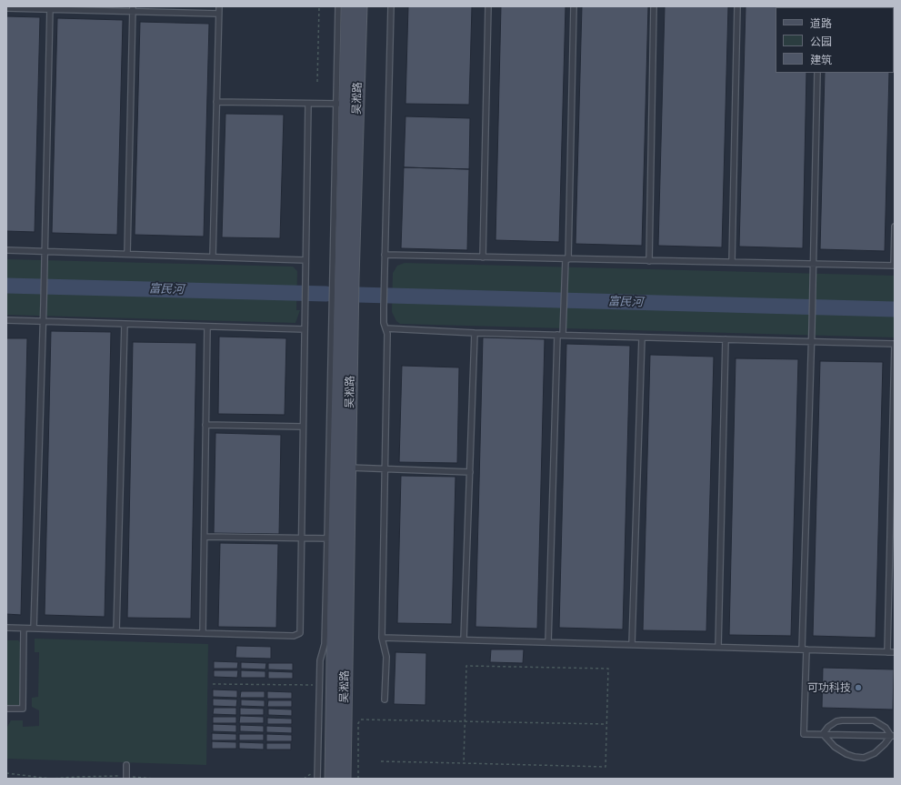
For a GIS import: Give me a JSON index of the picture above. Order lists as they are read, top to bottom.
{
  "streets": {
    "main road": ["吴淞路"]
  },
  "water": ["富民河"],
  "places": ["可功科技"],
  "legend": ["道路", "公园", "建筑"]
}
